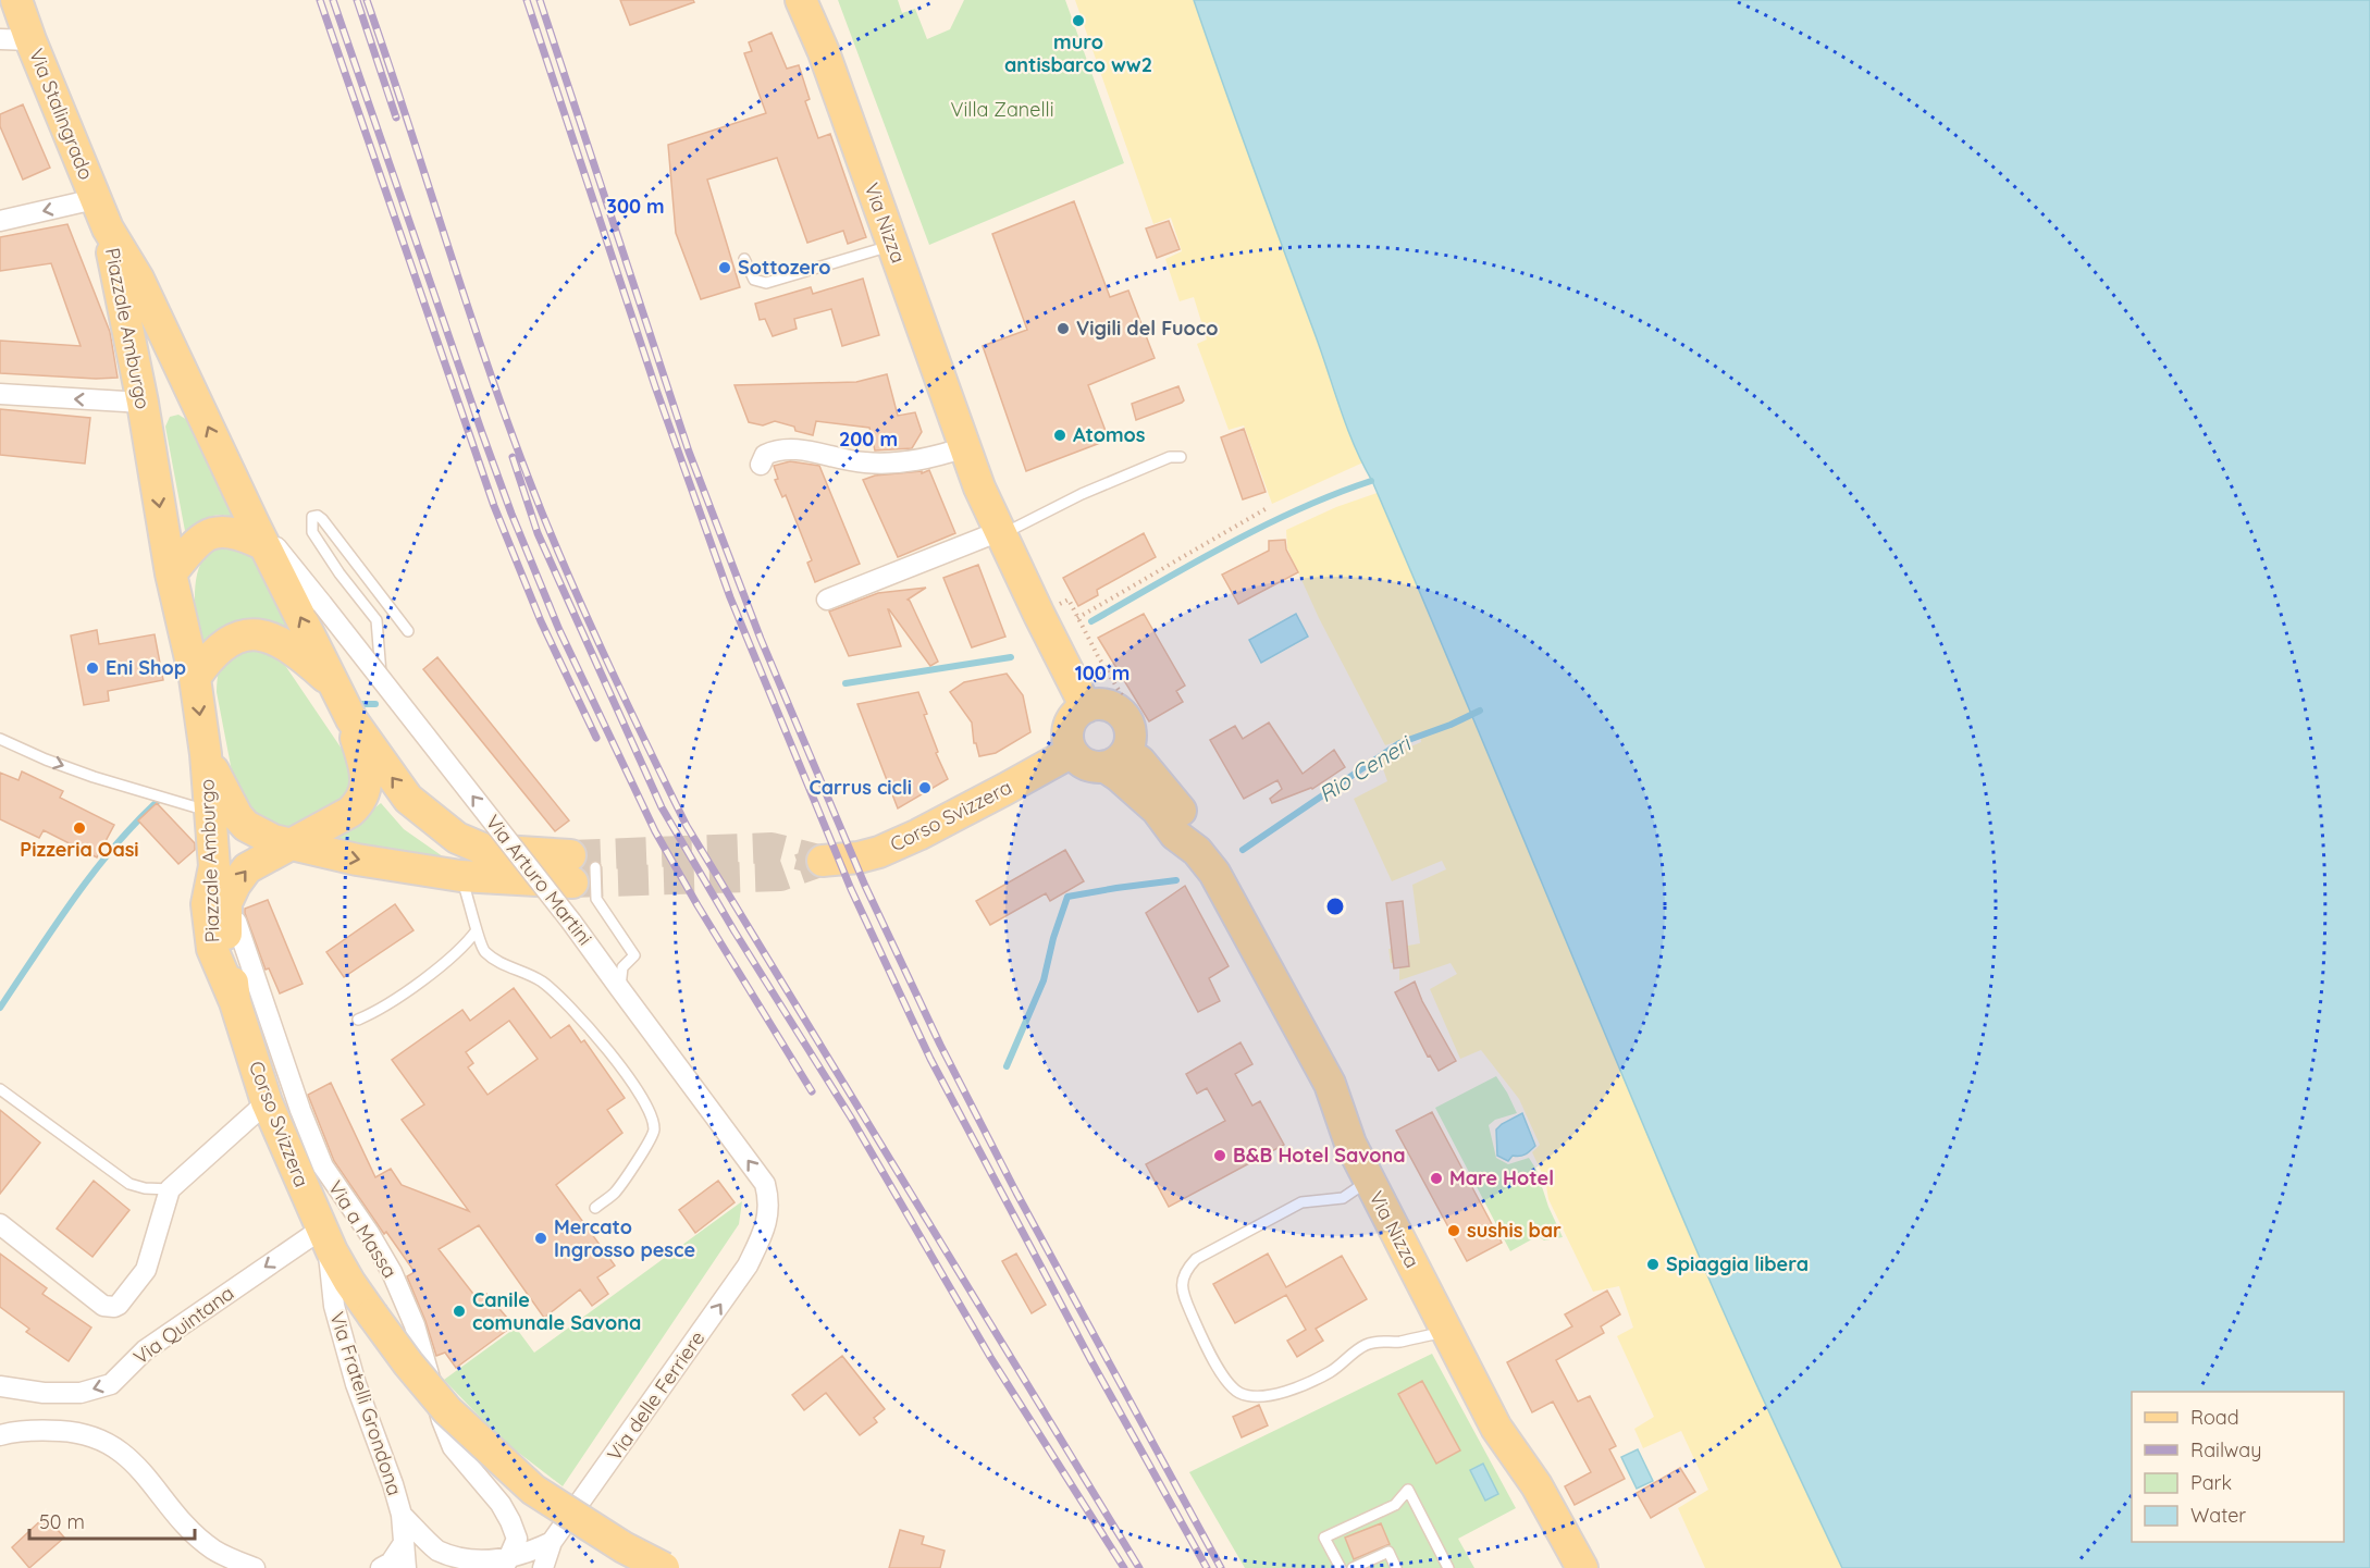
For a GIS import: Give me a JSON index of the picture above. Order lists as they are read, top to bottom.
{
  "streets": {
    "main road": [
      "Via Stalingrado",
      "Via Nizza",
      "Piazzale Amburgo",
      "Corso Svizzera"
    ],
    "street": [
      "Via Arturo Martini",
      "Via a Massa",
      "Via Quintana",
      "Via delle Ferriere",
      "Via Fratelli Grondona"
    ]
  },
  "crossings": [
    ["Via Stalingrado", "Piazzale Amburgo"],
    ["Via Nizza", "Corso Svizzera"],
    ["Piazzale Amburgo", "Corso Svizzera"],
    ["Piazzale Amburgo", "Via Arturo Martini"],
    ["Corso Svizzera", "Via Quintana"],
    ["Corso Svizzera", "Via Fratelli Grondona"],
    ["Via Arturo Martini", "Via delle Ferriere"],
    ["Via Quintana", "Via Fratelli Grondona"]
  ],
  "one_way": ["Via Arturo Martini", "Via Quintana", "Via delle Ferriere"],
  "water": ["Rio Ceneri"],
  "parks": ["Villa Zanelli"],
  "places": [
    "muro antisbarco ww2",
    "Sottozero",
    "Vigili del Fuoco",
    "Atomos",
    "Eni Shop",
    "Carrus cicli",
    "Pizzeria Oasi",
    "B&B Hotel Savona",
    "Mare Hotel",
    "sushis bar",
    "Mercato Ingrosso pesce",
    "Spiaggia libera",
    "Canile comunale Savona"
  ],
  "legend": [
    "Road",
    "Railway",
    "Park",
    "Water"
  ],
  "scale_bar": "50 m",
  "rings": ["300 m", "200 m", "100 m"]
}
